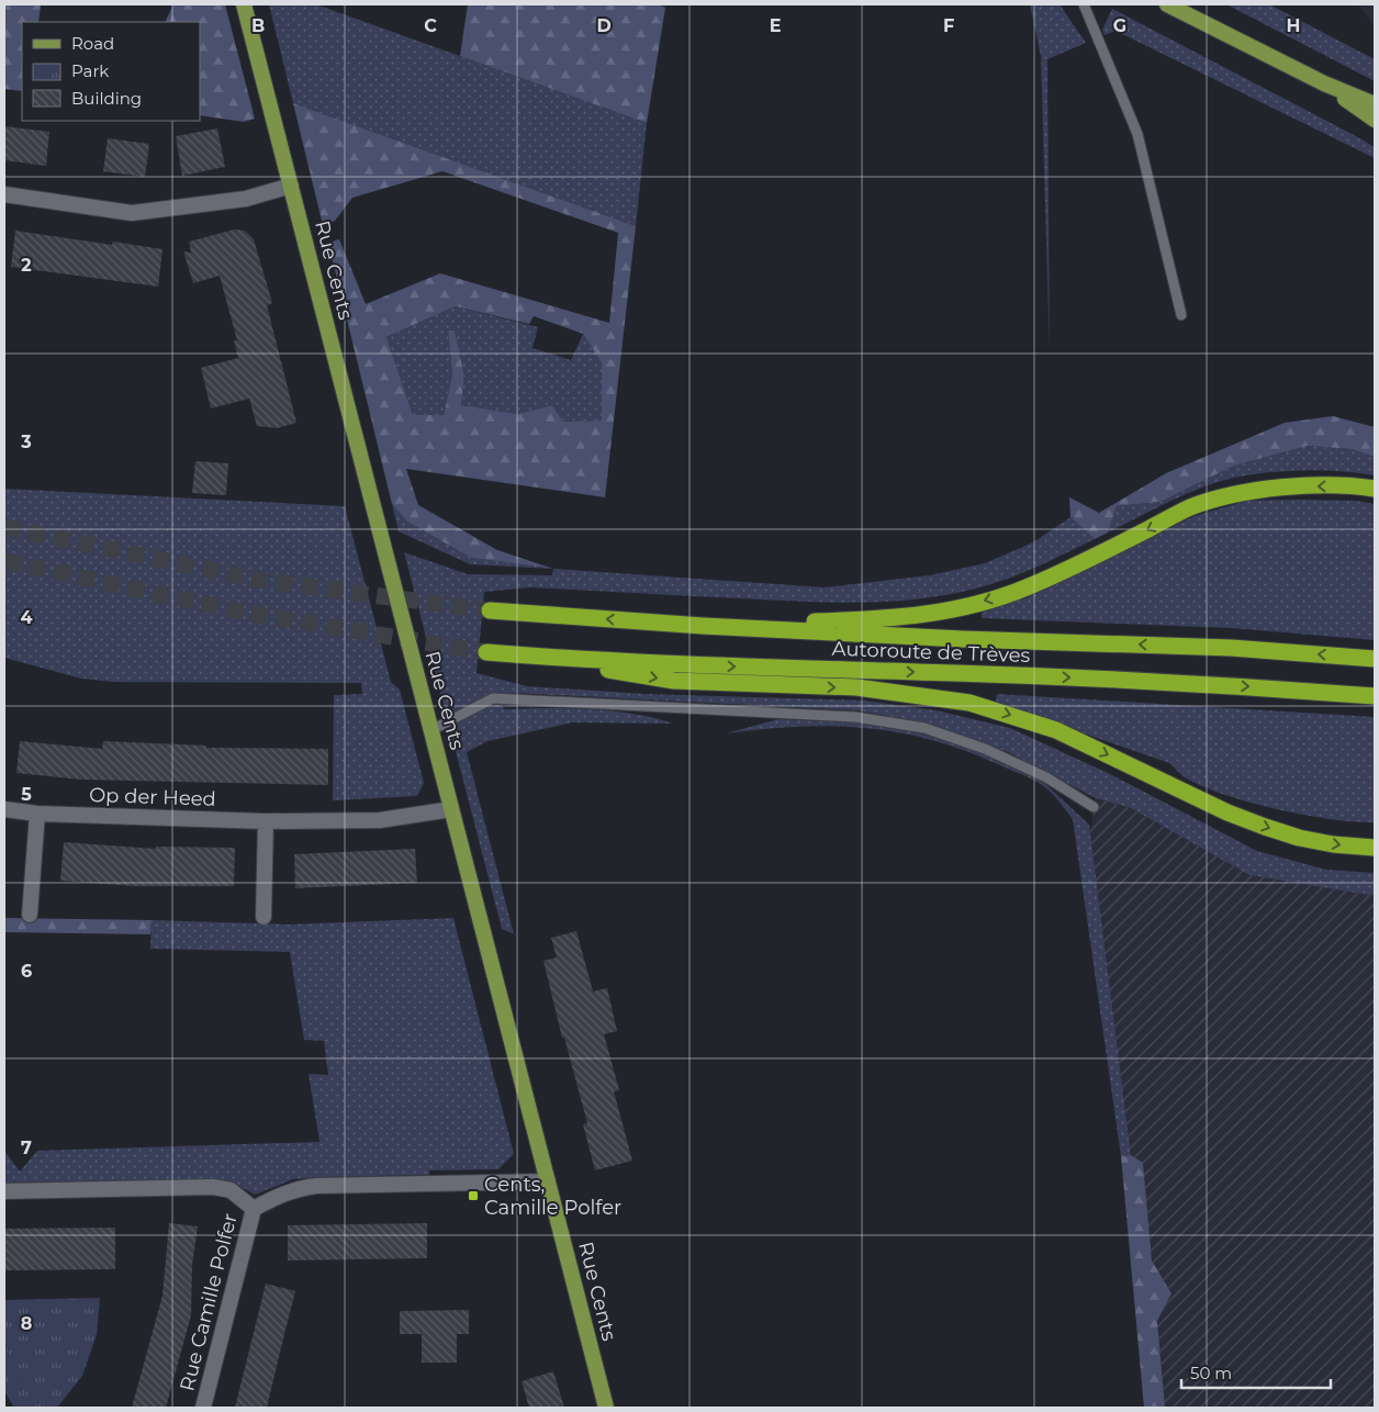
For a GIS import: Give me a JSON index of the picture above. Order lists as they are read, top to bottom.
{
  "streets": {
    "highway": ["Autoroute de Trèves"],
    "main road": ["Rue Cents"],
    "street": ["Op der Heed", "Rue Camille Polfer"]
  },
  "crossings": [
    ["Rue Cents", "Op der Heed"],
    ["Rue Cents", "Rue Camille Polfer"]
  ],
  "places": {
    "transit": ["Cents, Camille Polfer"]
  },
  "legend": ["Road", "Park", "Building"],
  "scale_bar": "50 m",
  "grid": {
    "columns": [
      "B",
      "C",
      "D",
      "E",
      "F",
      "G",
      "H"
    ],
    "rows": [
      "2",
      "3",
      "4",
      "5",
      "6",
      "7",
      "8"
    ]
  }
}
